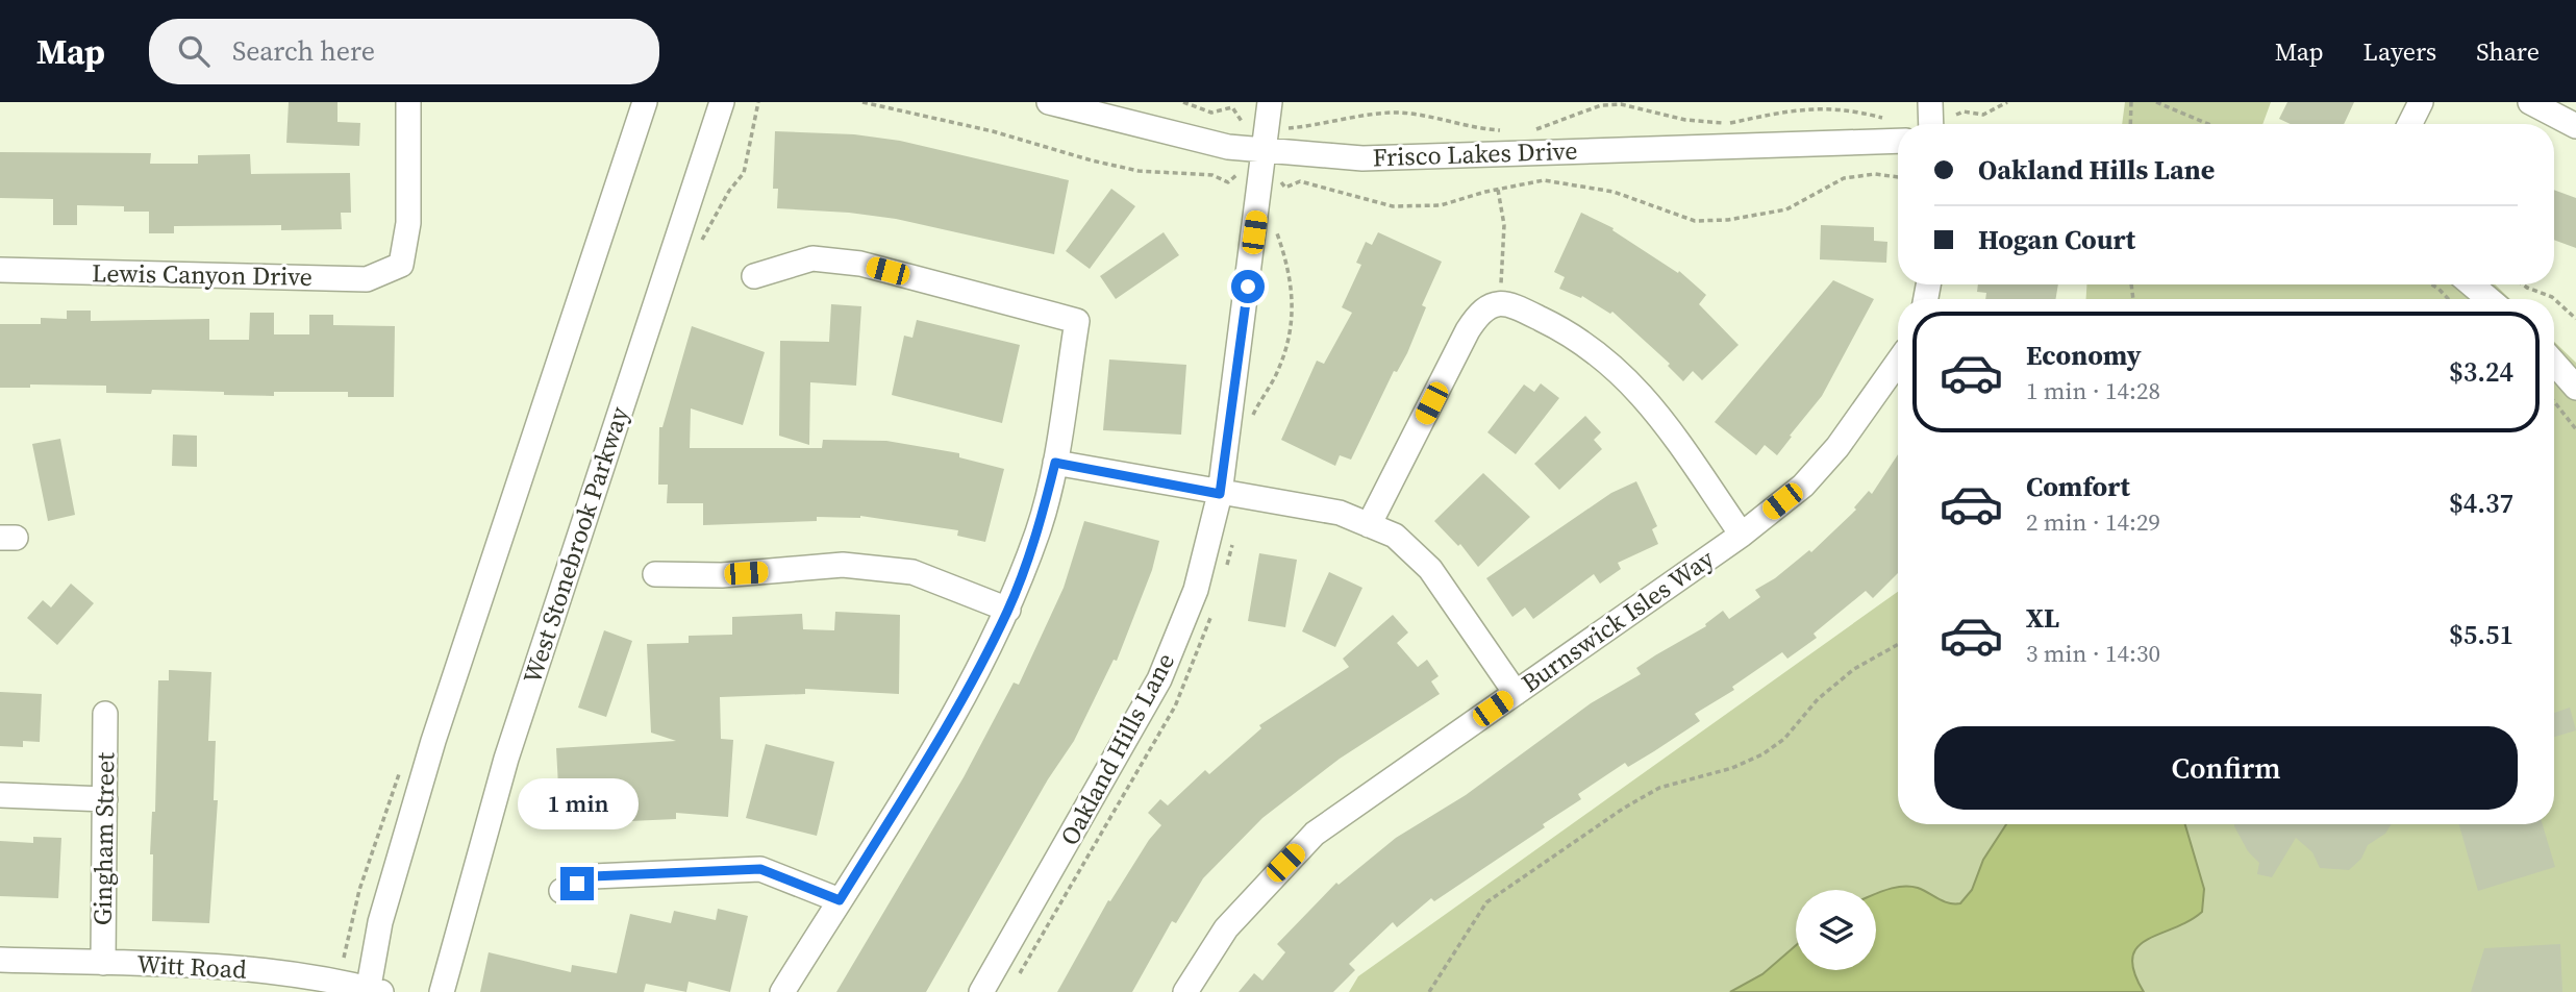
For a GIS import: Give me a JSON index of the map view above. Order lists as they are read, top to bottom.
{
  "streets": {
    "street": [
      "Frisco Lakes Drive",
      "Lewis Canyon Drive",
      "West Stonebrook Parkway",
      "Burnswick Isles Way",
      "Oakland Hills Lane",
      "Gingham Street",
      "Witt Road"
    ]
  },
  "crossings": [
    ["Frisco Lakes Drive", "Oakland Hills Lane"],
    ["Gingham Street", "Witt Road"]
  ],
  "page": {
    "header": "Map",
    "search": "Search here",
    "nav": ["Map", "Layers", "Share"],
    "banner": ["Oakland Hills Lane", "Hogan Court"],
    "list": [
      {
        "name": "Economy",
        "note": "1 min · 14:28",
        "value": "$3.24"
      },
      {
        "name": "Comfort",
        "note": "2 min · 14:29",
        "value": "$4.37"
      },
      {
        "name": "XL",
        "note": "3 min · 14:30",
        "value": "$5.51"
      }
    ],
    "buttons": "Confirm",
    "bubble": "1 min"
  }
}
